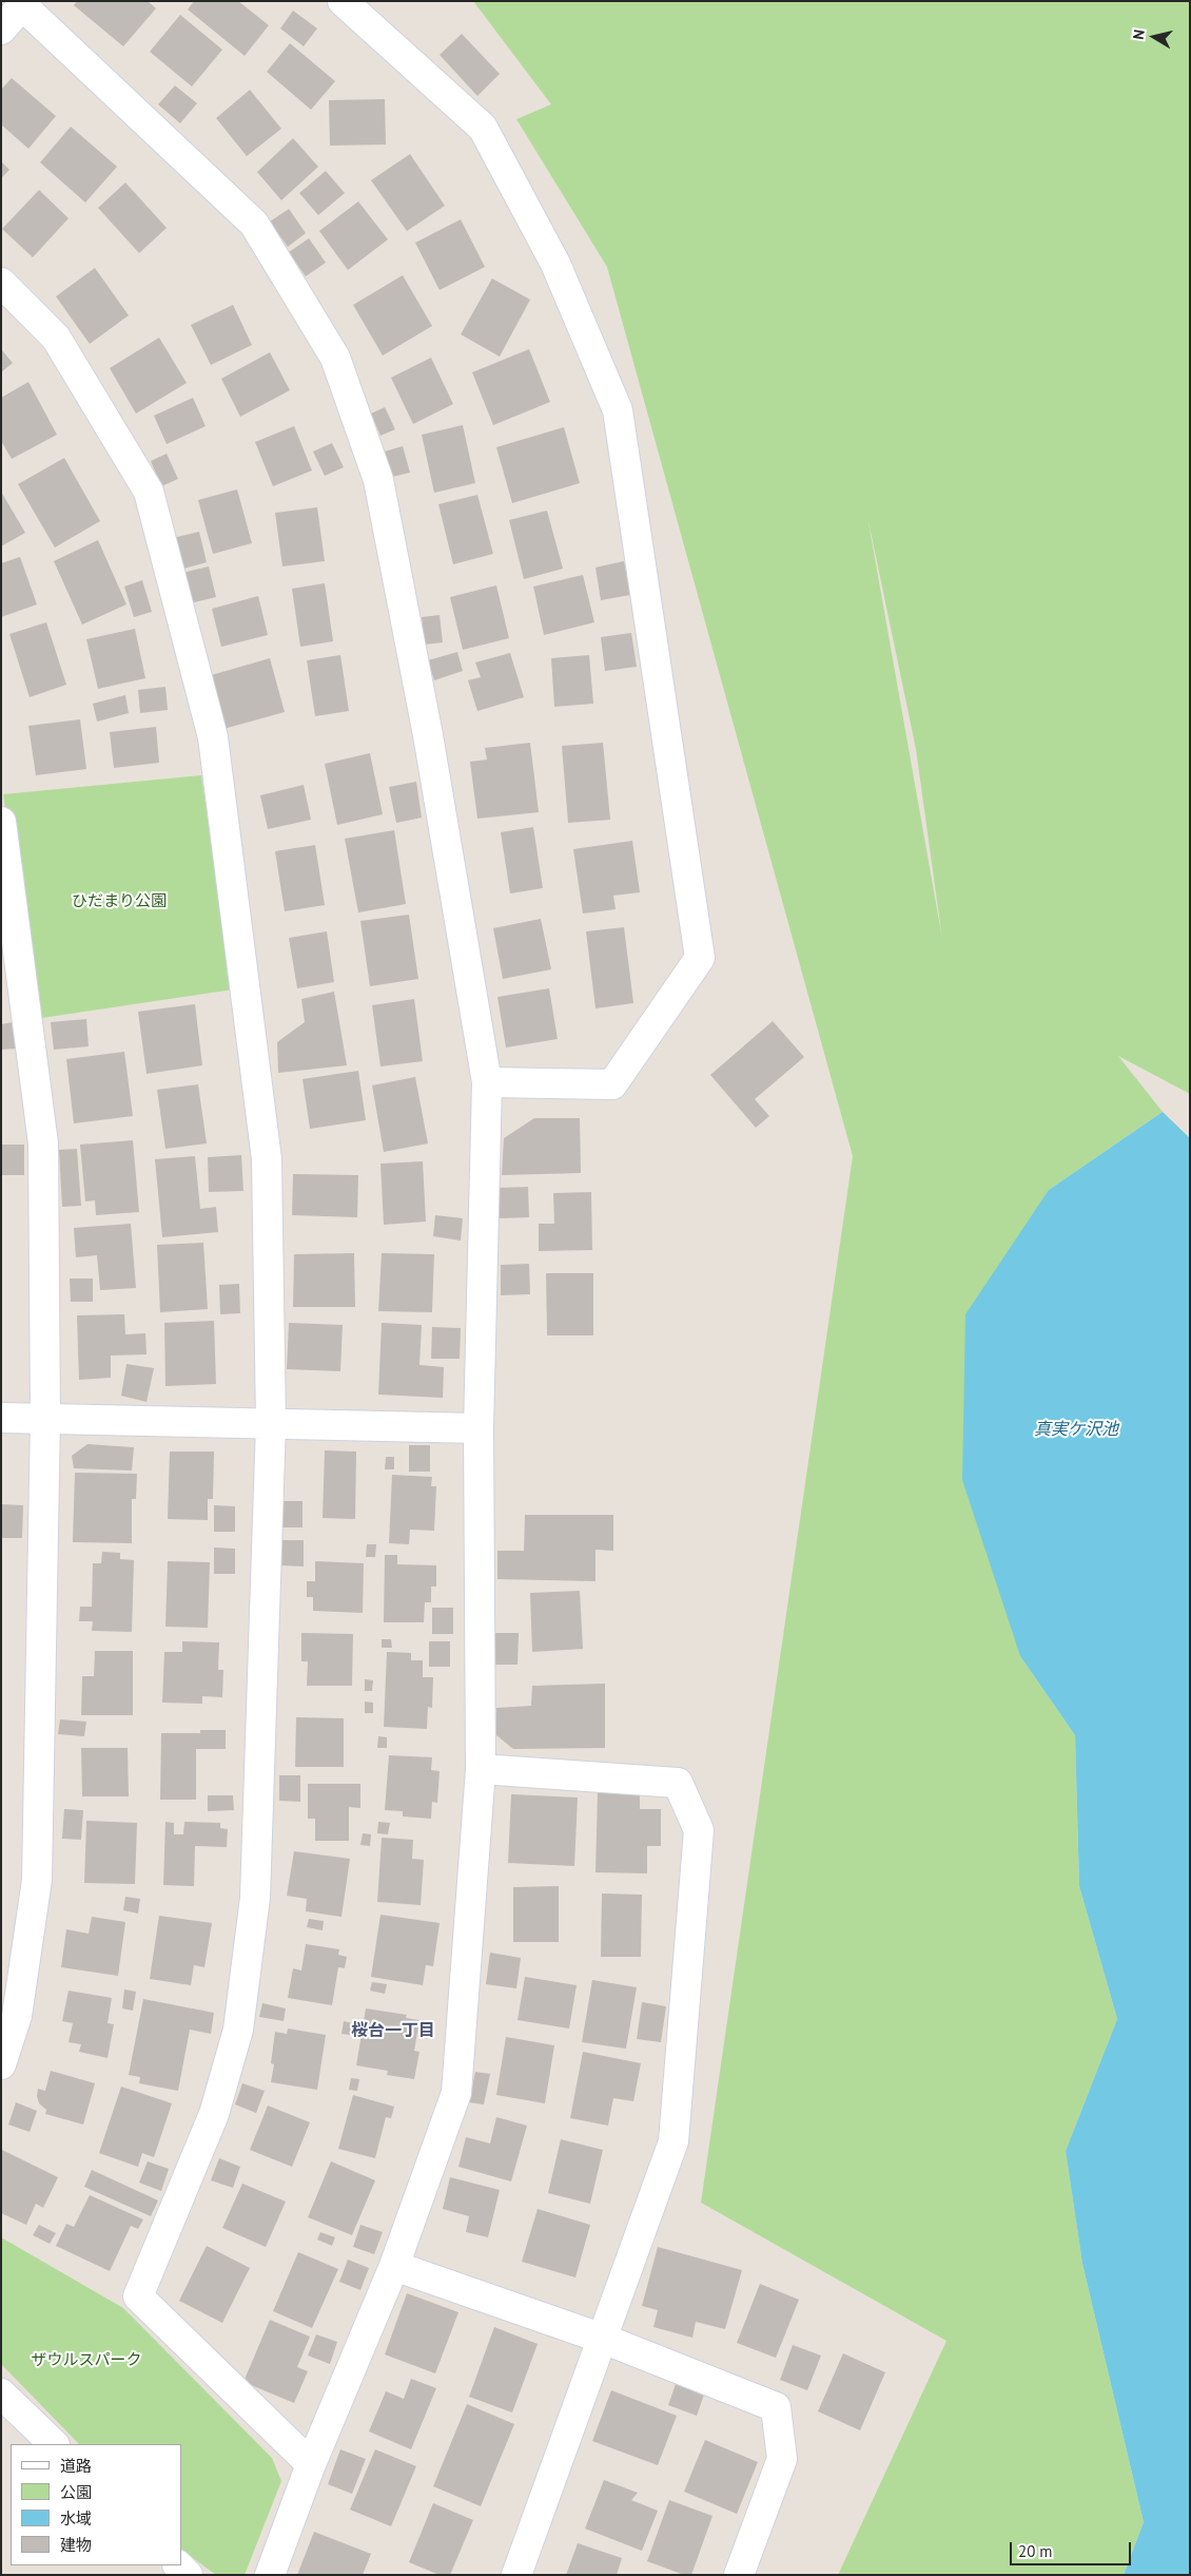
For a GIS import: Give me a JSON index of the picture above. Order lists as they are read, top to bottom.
{
  "districts": ["桜台一丁目"],
  "water": ["真実ケ沢池"],
  "parks": ["ひだまり公園", "ザウルスパーク"],
  "legend": [
    "道路",
    "公園",
    "水域",
    "建物"
  ],
  "scale_bar": "20 m",
  "north": "left"
}
